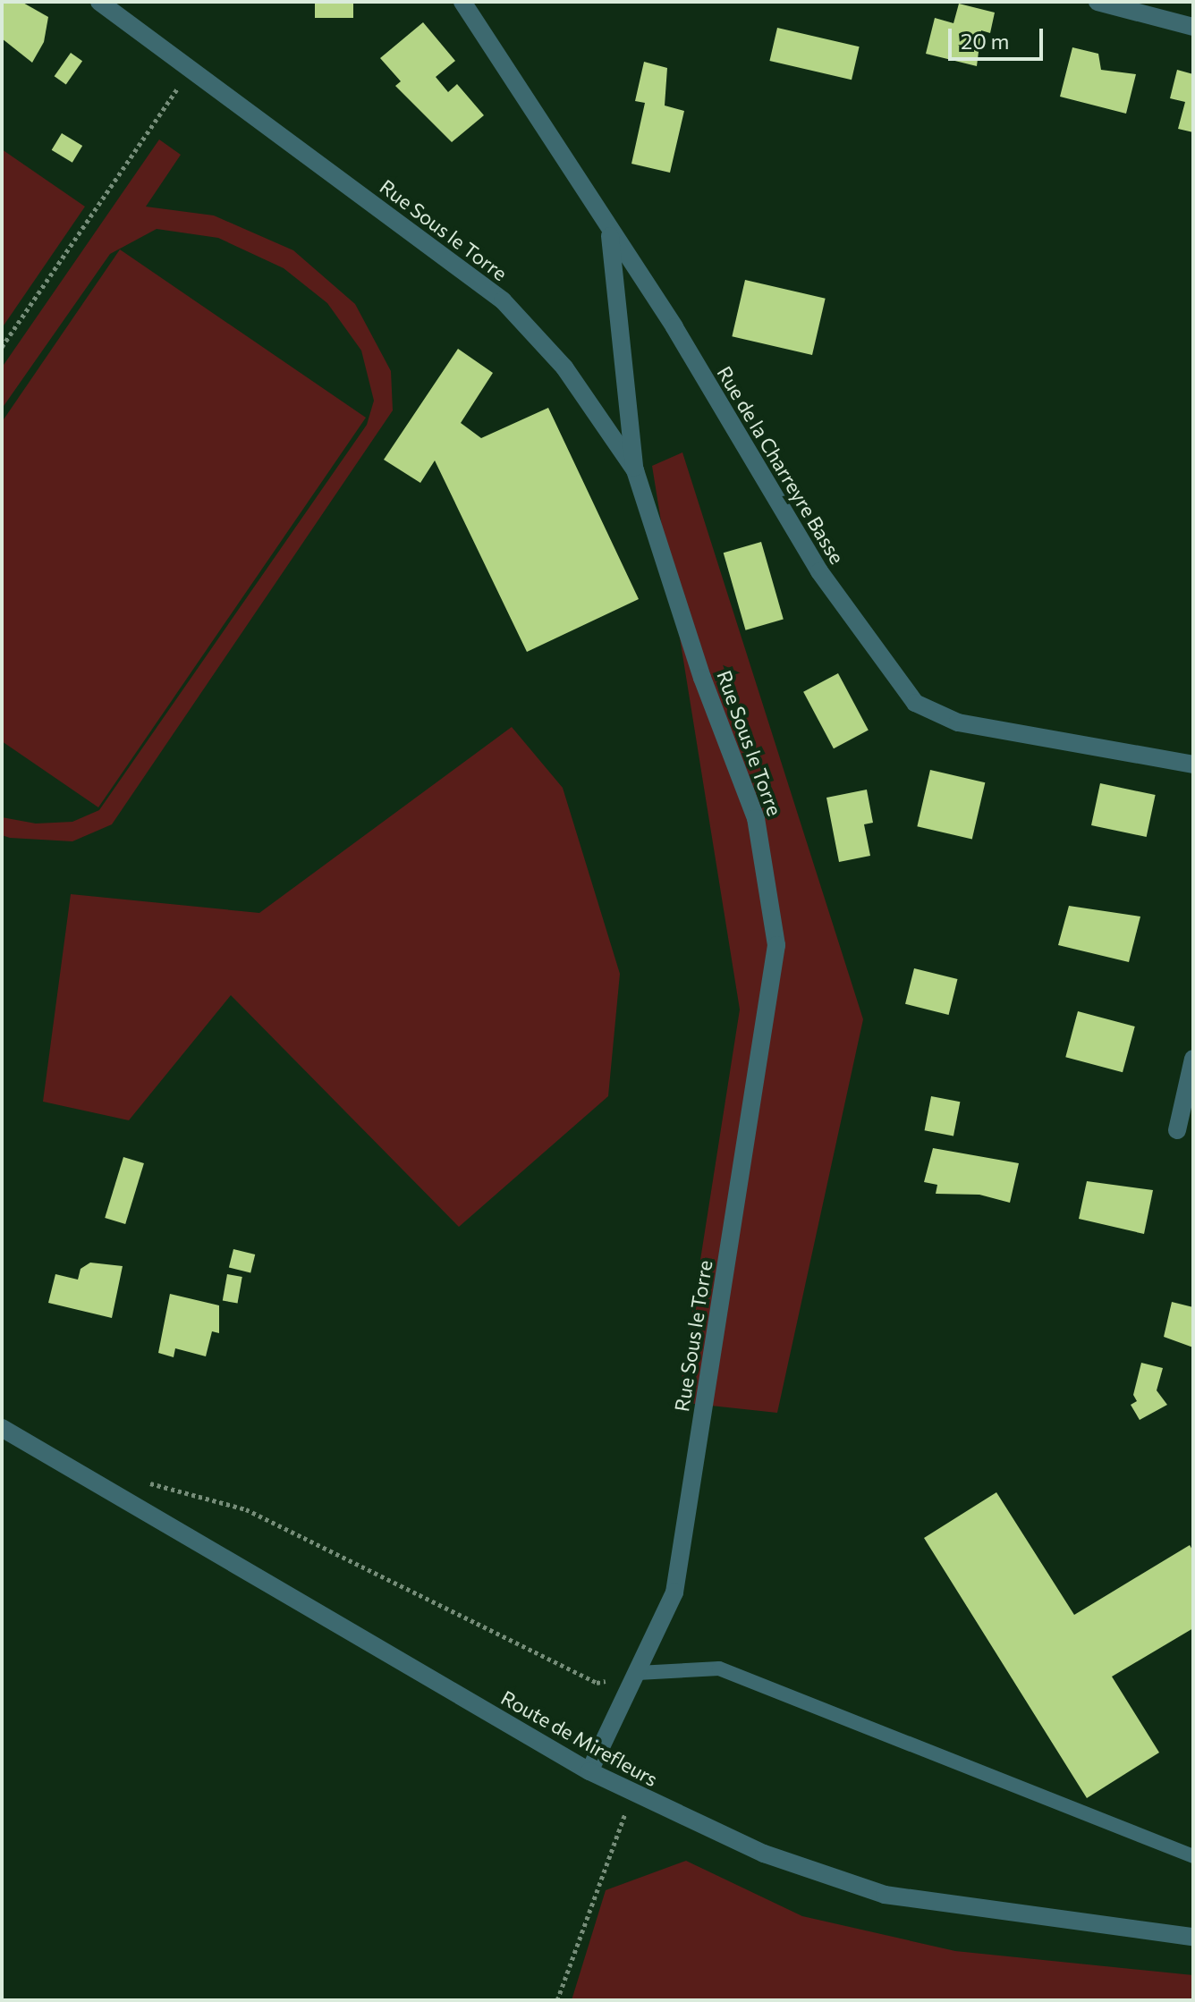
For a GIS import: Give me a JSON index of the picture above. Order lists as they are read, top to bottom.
{
  "streets": {
    "street": ["Rue Sous le Torre", "Rue de la Charreyre Basse", "Route de Mirefleurs"]
  },
  "crossings": [
    ["Rue Sous le Torre", "Route de Mirefleurs"]
  ],
  "scale_bar": "20 m"
}
